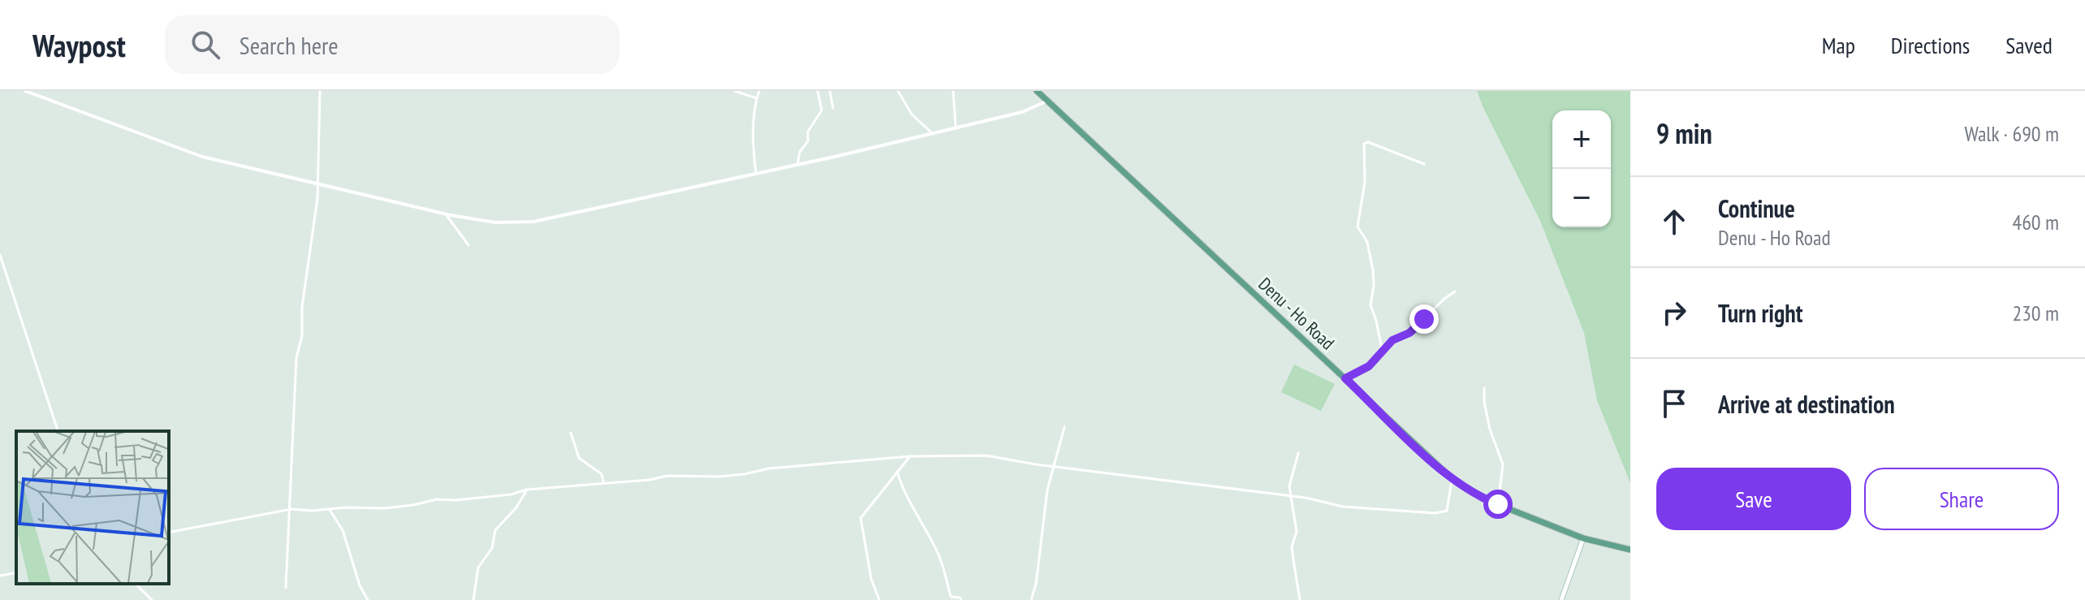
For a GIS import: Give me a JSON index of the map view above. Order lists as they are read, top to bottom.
{
  "streets": {
    "main road": ["Denu - Ho Road"]
  },
  "page": {
    "header": "Waypost",
    "search": "Search here",
    "nav": ["Map", "Directions", "Saved"],
    "heading": ["9 min", "Walk · 690 m"],
    "map_buttons": ["+", "−"],
    "list": [
      ["Continue", "Denu - Ho Road", "460 m"],
      ["Turn right", "230 m"],
      "Arrive at destination"
    ],
    "buttons": ["Save", "Share"]
  }
}
